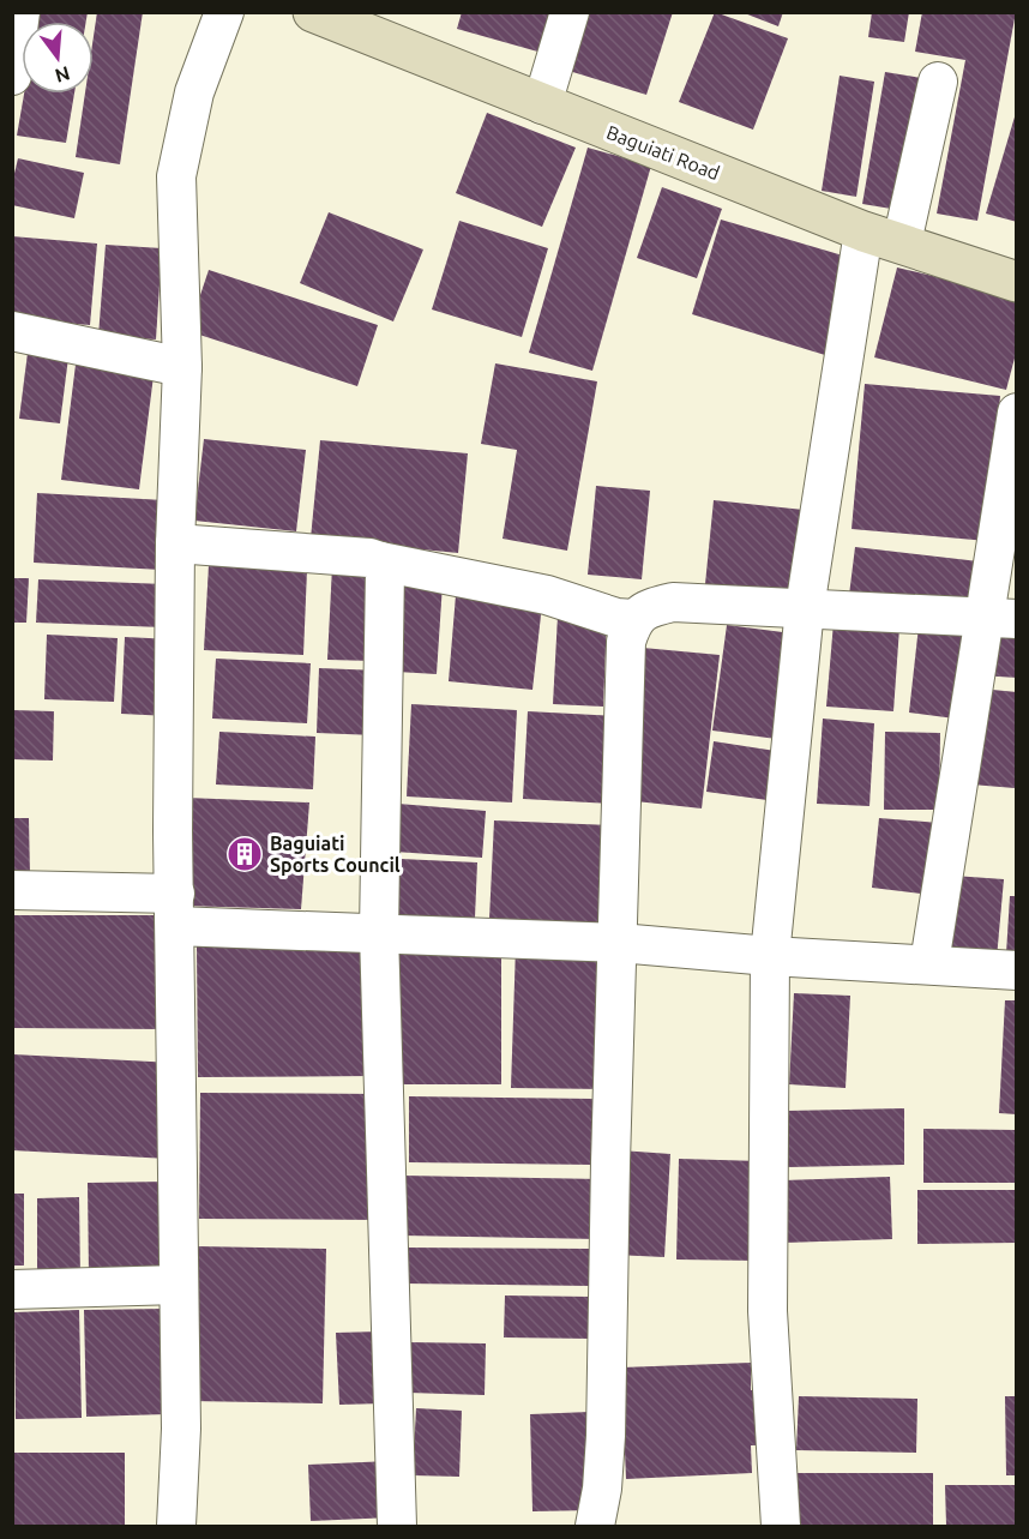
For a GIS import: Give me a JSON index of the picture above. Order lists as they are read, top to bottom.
{
  "streets": {
    "street": ["Baguiati Road"]
  },
  "places": {
    "building": ["Baguiati Sports Council"]
  },
  "north": "bottom"
}
